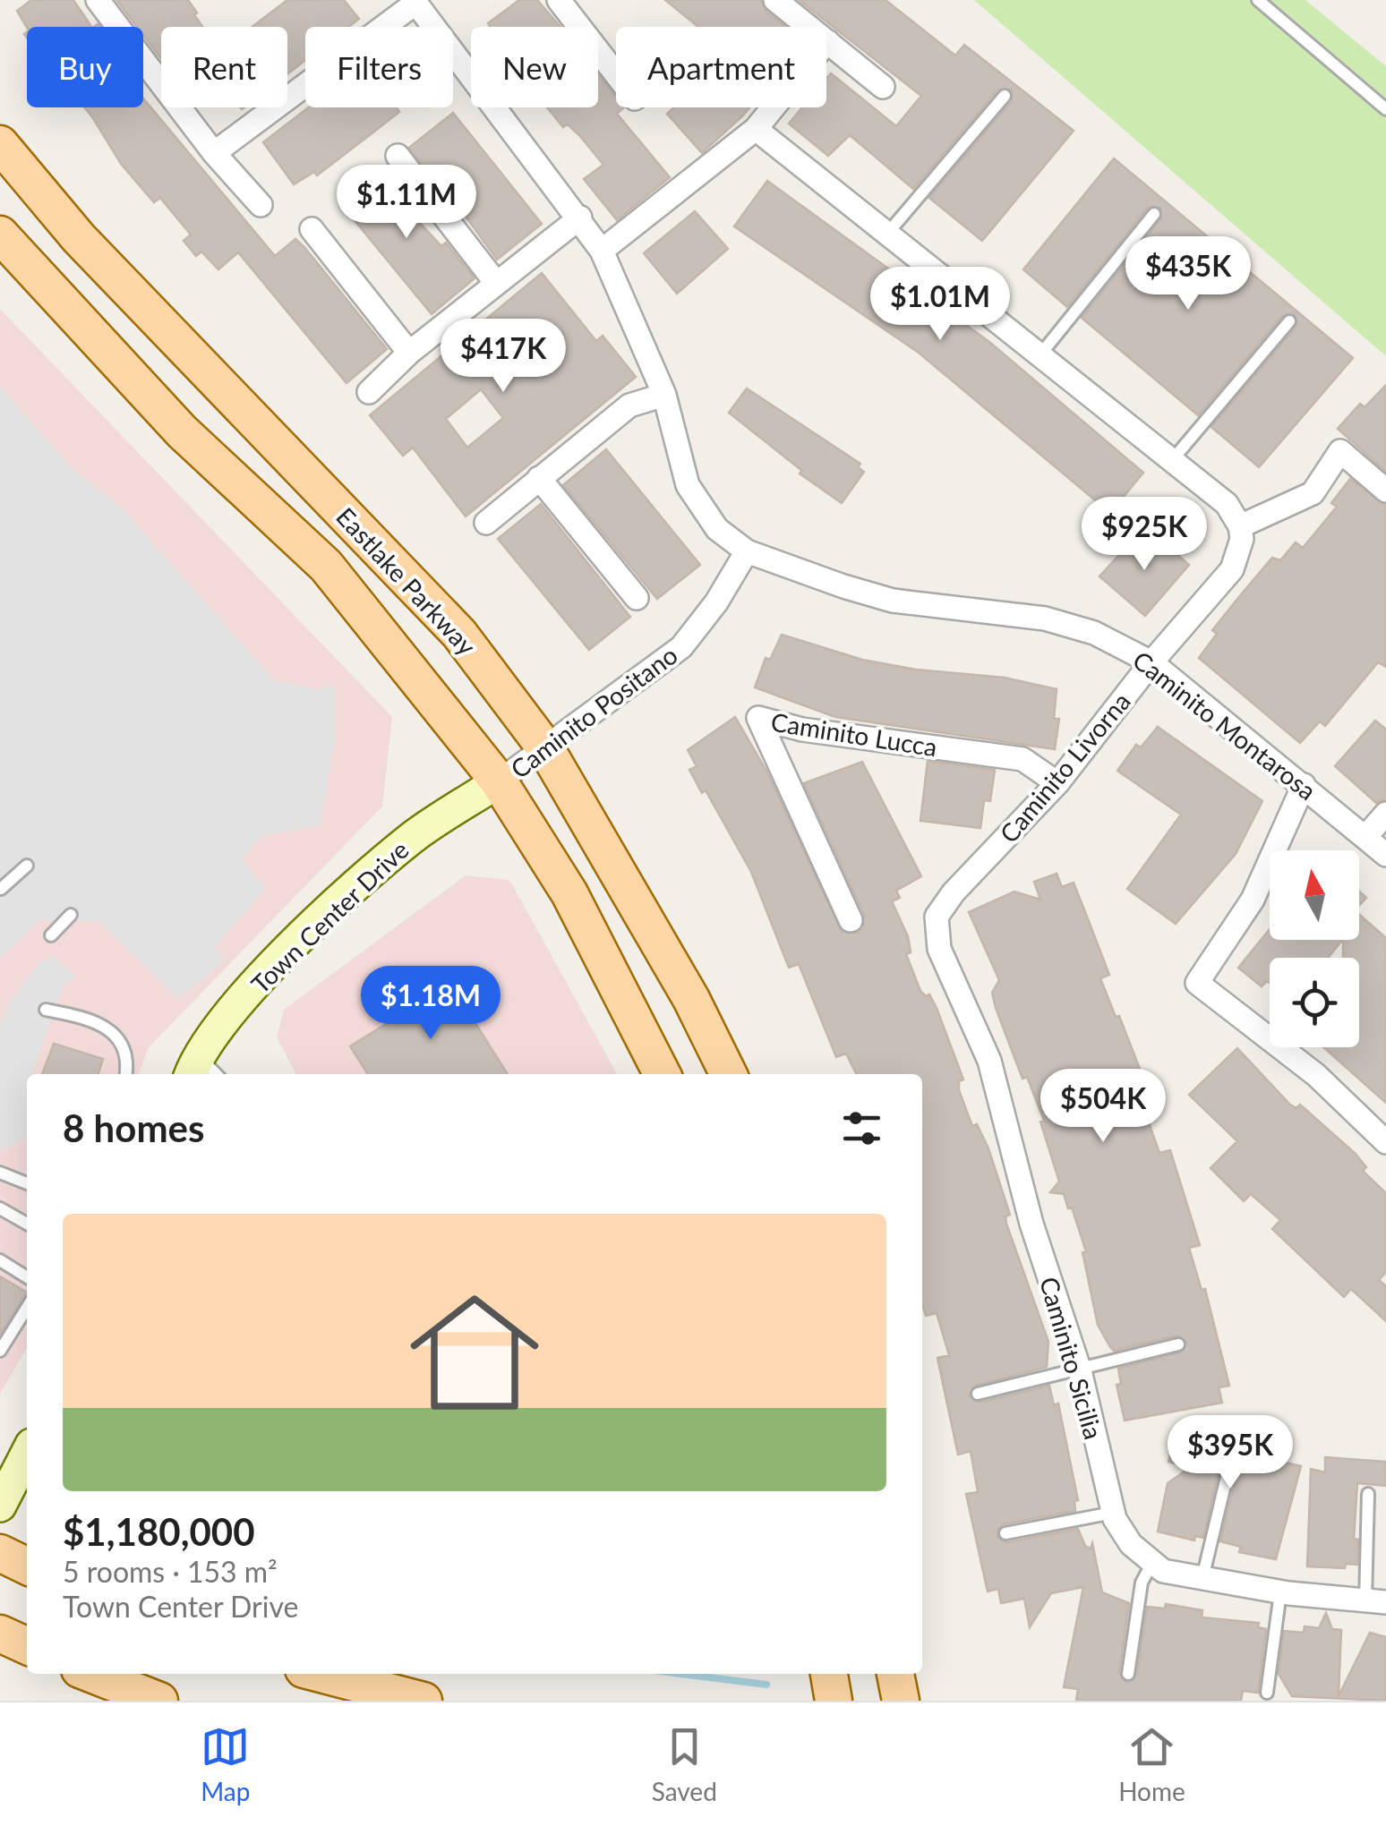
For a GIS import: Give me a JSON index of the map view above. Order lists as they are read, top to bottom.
{
  "streets": {
    "main road": ["Eastlake Parkway"],
    "street": [
      "Caminito Positano",
      "Caminito Montarosa",
      "Caminito Lucca",
      "Caminito Livorna",
      "Town Center Drive",
      "Caminito Sicilia"
    ]
  },
  "crossings": [
    ["Eastlake Parkway", "Caminito Positano"],
    ["Eastlake Parkway", "Town Center Drive"],
    ["Caminito Positano", "Caminito Montarosa"],
    ["Caminito Positano", "Town Center Drive"],
    ["Caminito Montarosa", "Caminito Livorna"],
    ["Caminito Lucca", "Caminito Livorna"],
    ["Caminito Livorna", "Caminito Sicilia"]
  ],
  "north": "top",
  "page": {
    "chip": [
      "Buy",
      "Rent",
      "Filters",
      "New",
      "Apartment"
    ],
    "price": [
      "$1.11M",
      "$435K",
      "$1.01M",
      "$417K",
      "$925K",
      "$1.18M",
      "$504K",
      "$395K"
    ],
    "heading": "8 homes",
    "list": [
      {
        "name": "$1,180,000",
        "note": "5 rooms · 153 m² · Town Center Drive"
      }
    ],
    "tabs": ["Map", "Saved", "Home"]
  }
}
